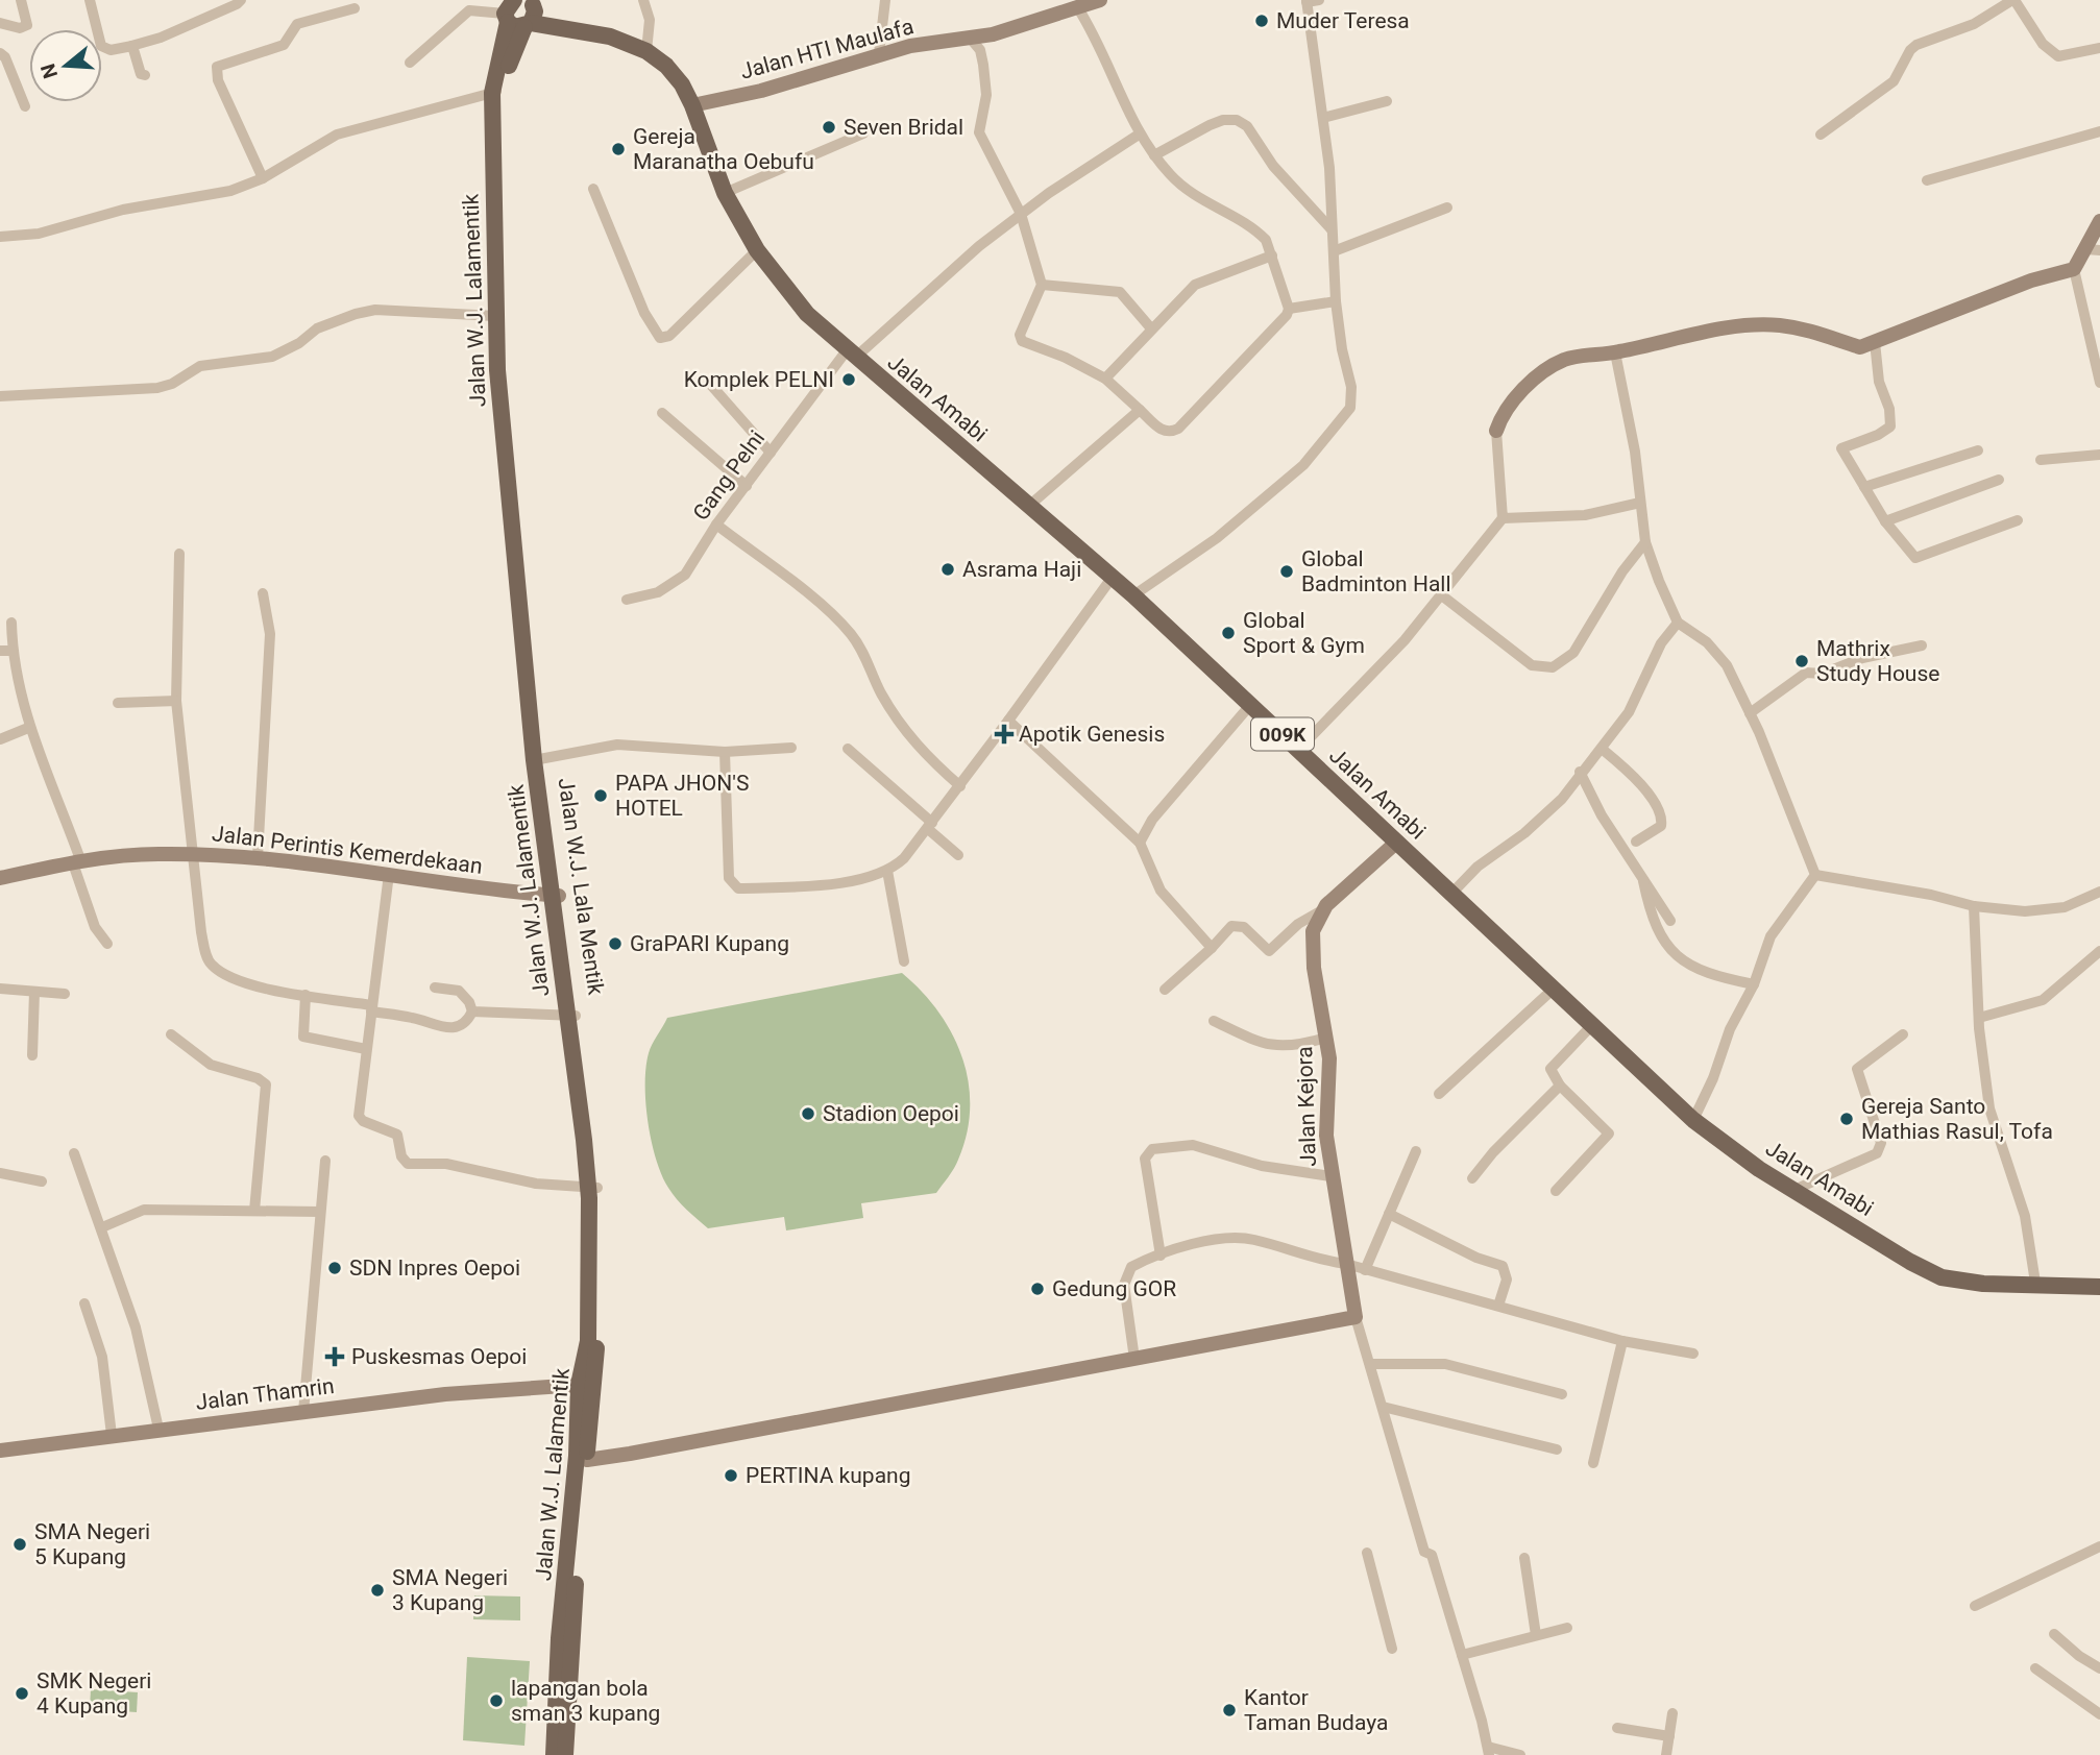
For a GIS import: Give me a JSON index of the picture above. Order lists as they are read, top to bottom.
{
  "streets": {
    "main road": [
      "Jalan W.J. Lalamentik",
      "Jalan Amabi",
      "009K",
      "Jalan W.J. Lala Mentik"
    ],
    "street": [
      "Jalan HTI Maulafa",
      "Gang Pelni",
      "Jalan Perintis Kemerdekaan",
      "Jalan Kejora",
      "Jalan Thamrin"
    ]
  },
  "crossings": [
    ["Jalan HTI Maulafa", "Jalan Amabi"],
    ["Jalan W.J. Lalamentik", "Jalan Amabi"],
    ["Jalan W.J. Lalamentik", "Jalan W.J. Lala Mentik"],
    ["Jalan Amabi", "Gang Pelni"],
    ["Jalan Amabi", "Jalan W.J. Lala Mentik"],
    ["Jalan Perintis Kemerdekaan", "Jalan W.J. Lala Mentik"],
    ["Jalan W.J. Lala Mentik", "Jalan Thamrin"]
  ],
  "places": {
    "other": [
      "Muder Teresa",
      "Seven Bridal",
      "Gereja Maranatha Oebufu",
      "Komplek PELNI",
      "Asrama Haji",
      "Global Badminton Hall",
      "Global Sport & Gym",
      "Mathrix Study House",
      "PAPA JHON'S HOTEL",
      "GraPARI Kupang",
      "Stadion Oepoi",
      "Gereja Santo Mathias Rasul, Tofa",
      "SDN Inpres Oepoi",
      "Gedung GOR",
      "PERTINA kupang",
      "SMA Negeri 5 Kupang",
      "SMA Negeri 3 Kupang",
      "SMK Negeri 4 Kupang",
      "lapangan bola sman 3 kupang",
      "Kantor Taman Budaya"
    ],
    "health": ["Apotik Genesis", "Puskesmas Oepoi"]
  },
  "north": "left"
}
